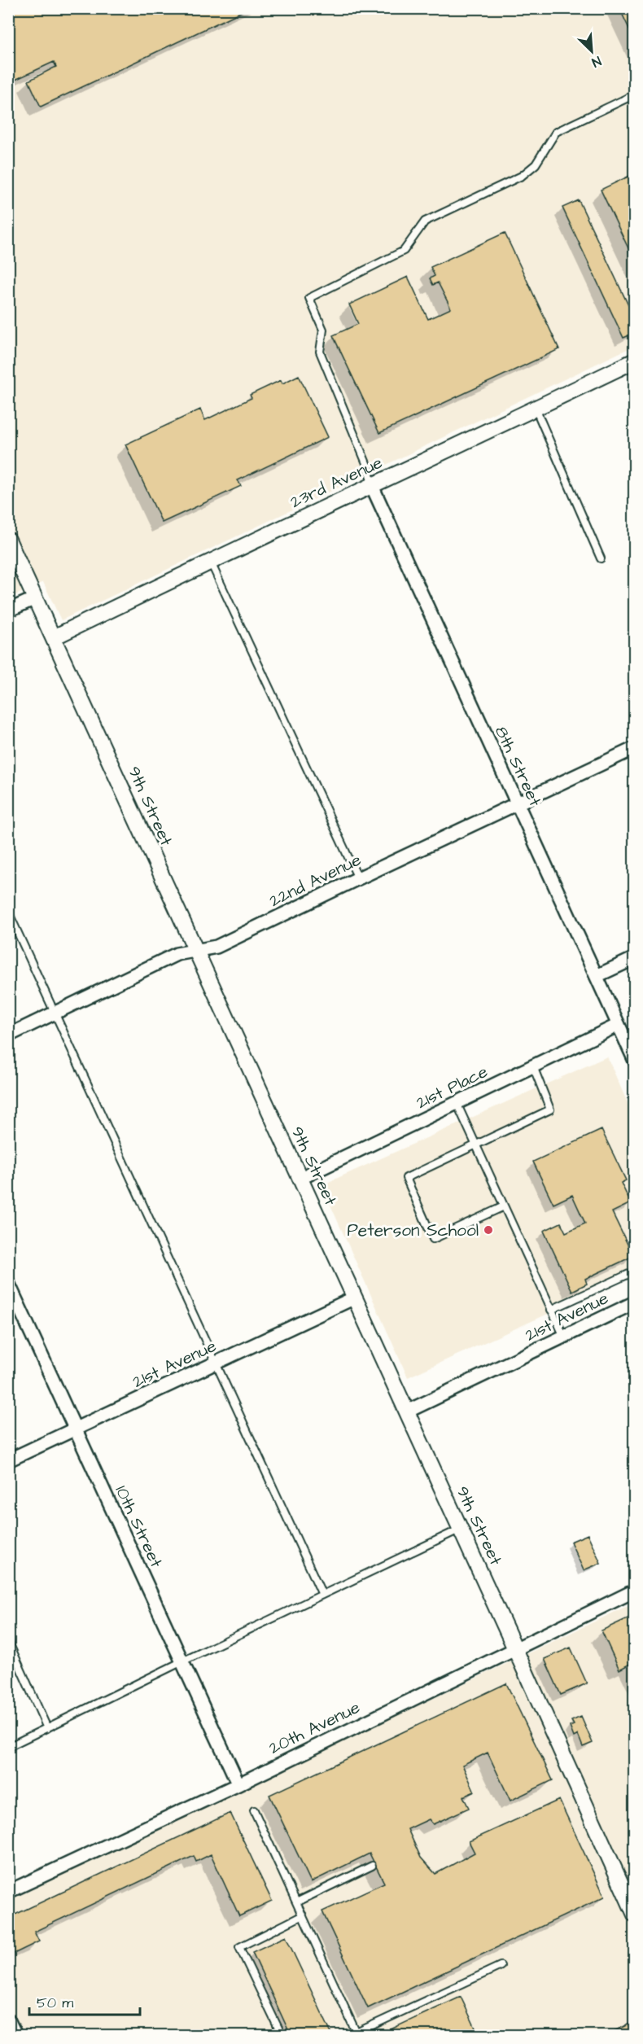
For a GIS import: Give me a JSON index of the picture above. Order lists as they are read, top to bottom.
{
  "streets": {
    "street": [
      "23rd Avenue",
      "8th Street",
      "9th Street",
      "22nd Avenue",
      "21st Place",
      "21st Avenue",
      "10th Street",
      "20th Avenue"
    ]
  },
  "crossings": [
    ["23rd Avenue", "8th Street"],
    ["23rd Avenue", "9th Street"],
    ["8th Street", "22nd Avenue"],
    ["8th Street", "21st Place"],
    ["9th Street", "22nd Avenue"],
    ["9th Street", "21st Place"],
    ["9th Street", "21st Avenue"],
    ["9th Street", "20th Avenue"],
    ["21st Avenue", "10th Street"],
    ["10th Street", "20th Avenue"]
  ],
  "places": ["Peterson School"],
  "scale_bar": "50 m",
  "north": "bottom right"
}
